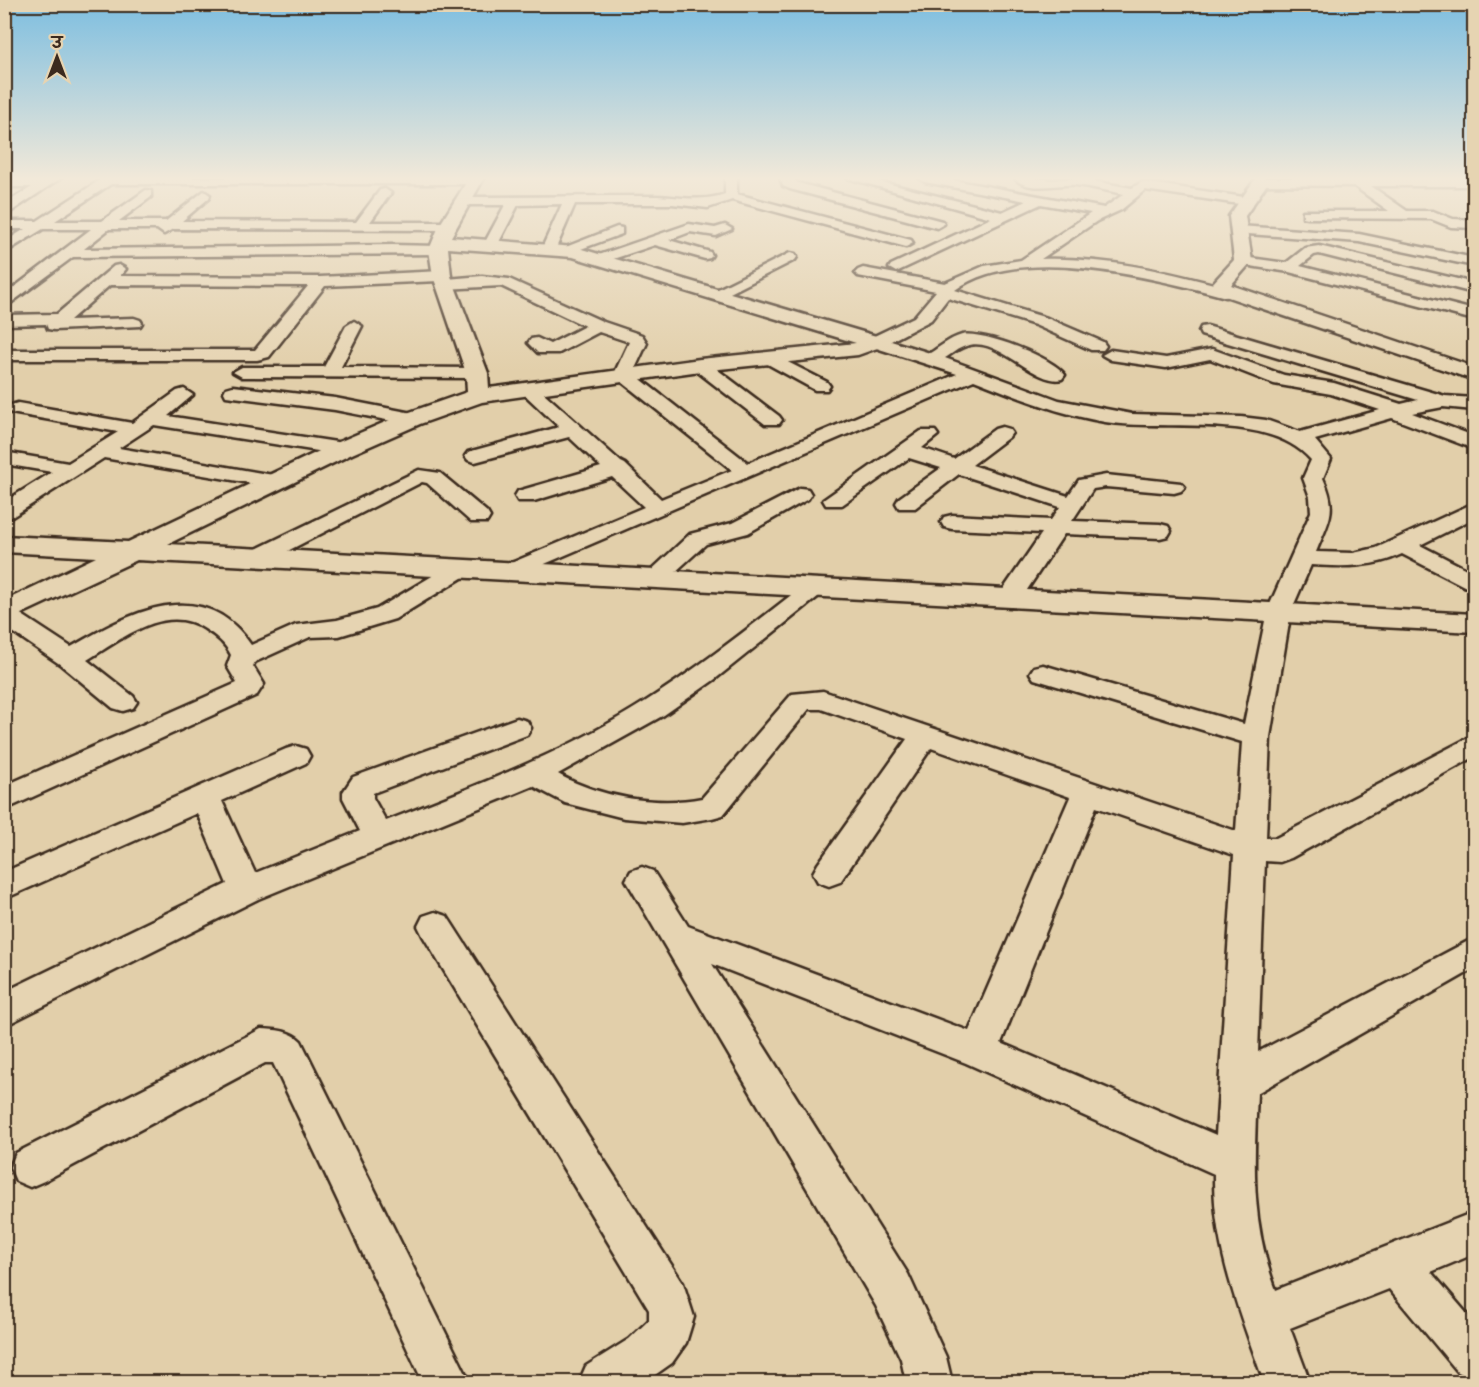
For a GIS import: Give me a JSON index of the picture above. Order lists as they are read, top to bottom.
{
  "north": "top"
}
